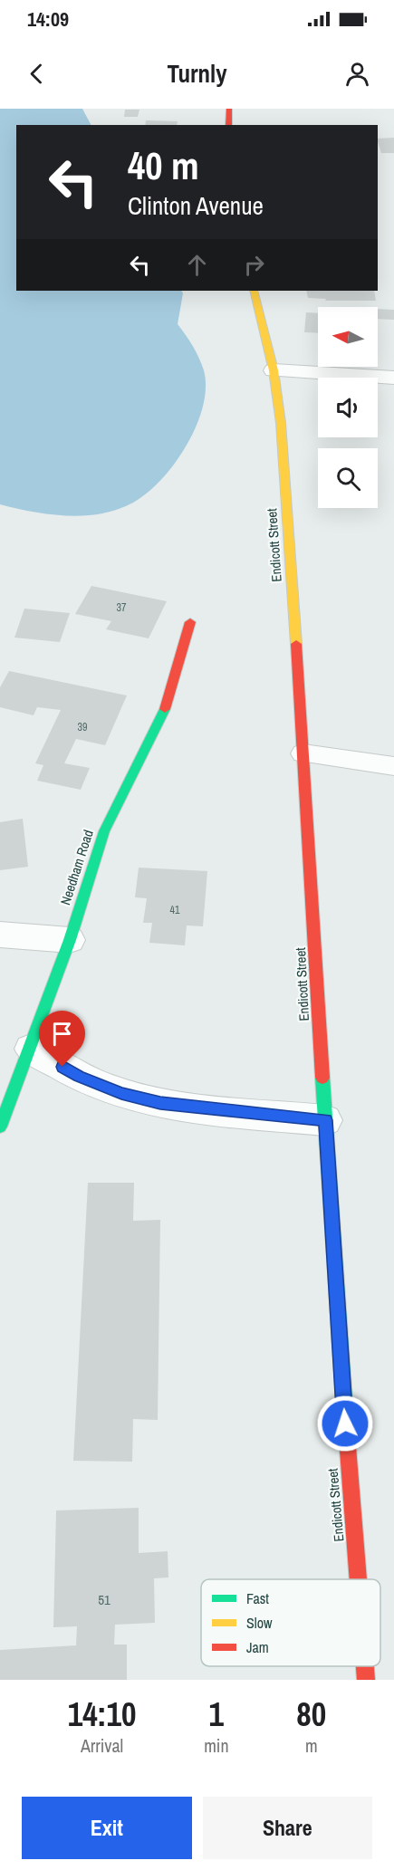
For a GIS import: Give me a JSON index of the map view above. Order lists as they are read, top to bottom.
{
  "streets": {
    "main road": ["Endicott Street", "Needham Road"]
  },
  "house_numbers": [
    "37",
    "39",
    "41",
    "51"
  ],
  "legend": ["Fast", "Slow", "Jam"],
  "north": "left",
  "page": {
    "status": "14:09",
    "header": "Turnly",
    "turn": ["40 m", "Clinton Avenue"],
    "eta": [
      "14:10",
      "Arrival",
      "1",
      "min",
      "80",
      "m"
    ],
    "buttons": ["Exit", "Share"]
  }
}
